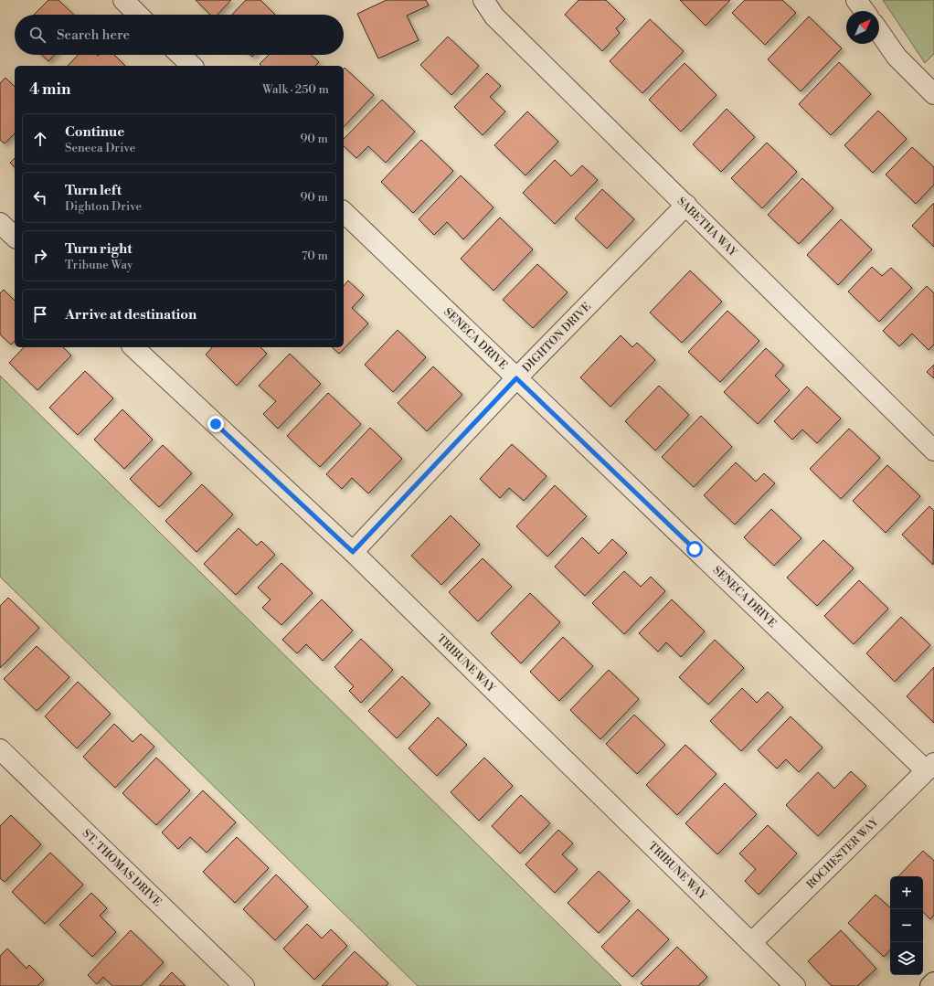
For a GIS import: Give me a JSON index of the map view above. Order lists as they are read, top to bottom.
{
  "streets": {
    "street": [
      "SABETHA WAY",
      "DIGHTON DRIVE",
      "SENECA DRIVE",
      "TRIBUNE WAY",
      "ROCHESTER WAY",
      "ST. THOMAS DRIVE"
    ]
  },
  "crossings": [
    ["SABETHA WAY", "DIGHTON DRIVE"],
    ["DIGHTON DRIVE", "SENECA DRIVE"],
    ["DIGHTON DRIVE", "TRIBUNE WAY"],
    ["SENECA DRIVE", "ROCHESTER WAY"],
    ["TRIBUNE WAY", "ROCHESTER WAY"]
  ],
  "north": "top right",
  "page": {
    "search": "Search here",
    "heading": ["4 min", "Walk · 250 m"],
    "list": [
      ["Continue", "Seneca Drive", "90 m"],
      ["Turn left", "Dighton Drive", "90 m"],
      ["Turn right", "Tribune Way", "70 m"],
      "Arrive at destination"
    ],
    "map_buttons": ["+", "−"]
  }
}
